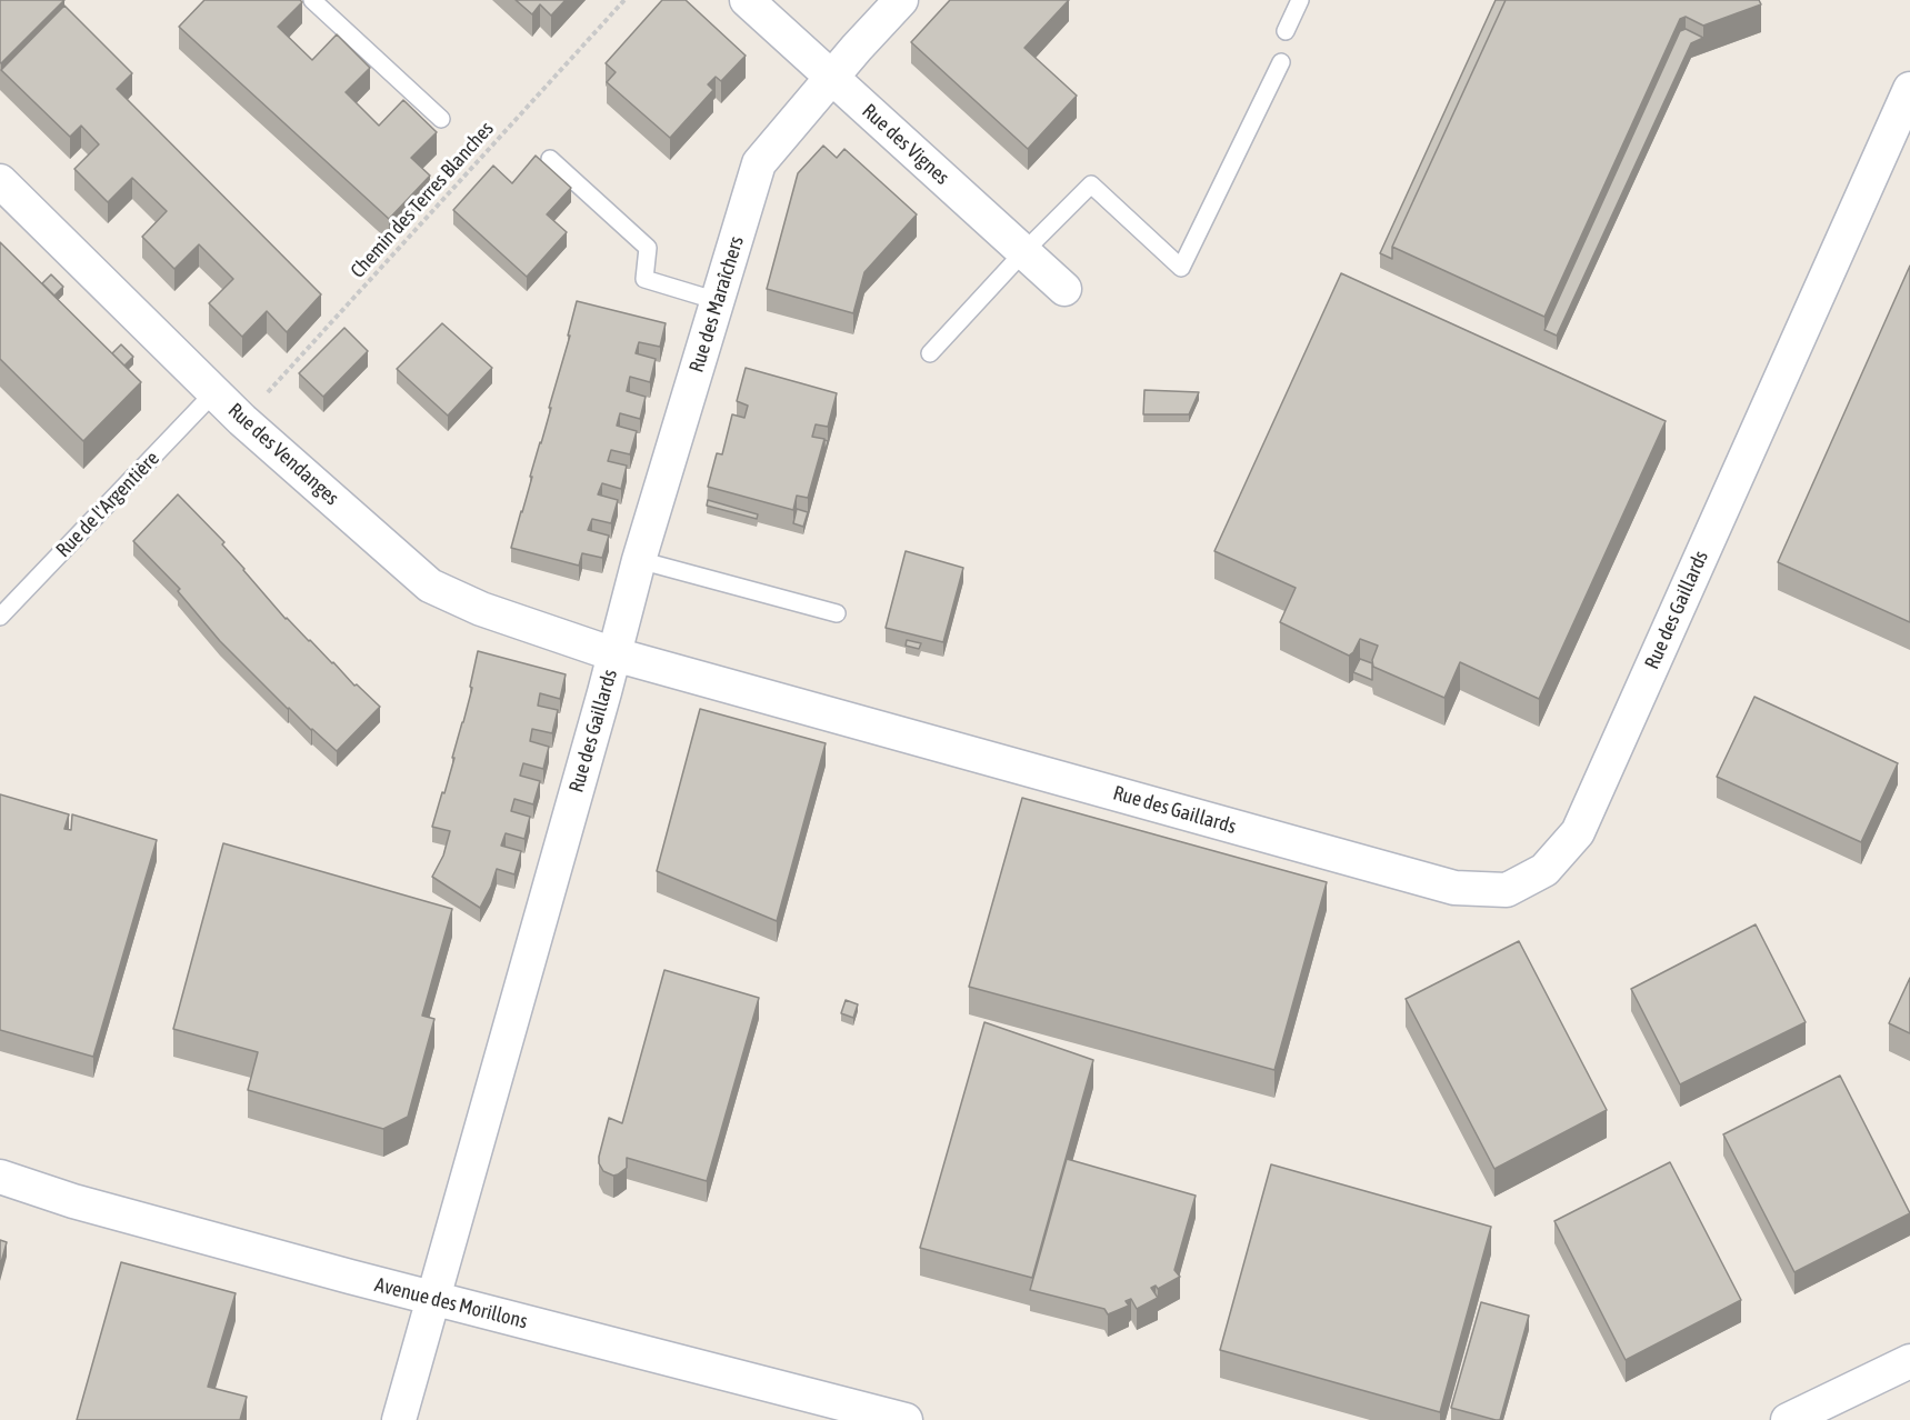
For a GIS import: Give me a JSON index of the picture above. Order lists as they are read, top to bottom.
{
  "streets": {
    "street": [
      "Rue des Vignes",
      "Rue des Maraîchers",
      "Rue des Vendanges",
      "Rue des Gaillards",
      "Avenue des Morillons"
    ],
    "lane": ["Rue de l'Argentière"],
    "path": ["Chemin des Terres Blanches"]
  },
  "crossings": [
    ["Rue des Vignes", "Rue des Maraîchers"],
    ["Chemin des Terres Blanches", "Rue des Vendanges"],
    ["Rue des Maraîchers", "Rue des Vendanges"],
    ["Rue des Maraîchers", "Rue des Gaillards"],
    ["Rue des Vendanges", "Rue de l'Argentière"],
    ["Rue des Vendanges", "Rue des Gaillards"],
    ["Rue des Gaillards", "Avenue des Morillons"]
  ]
}
